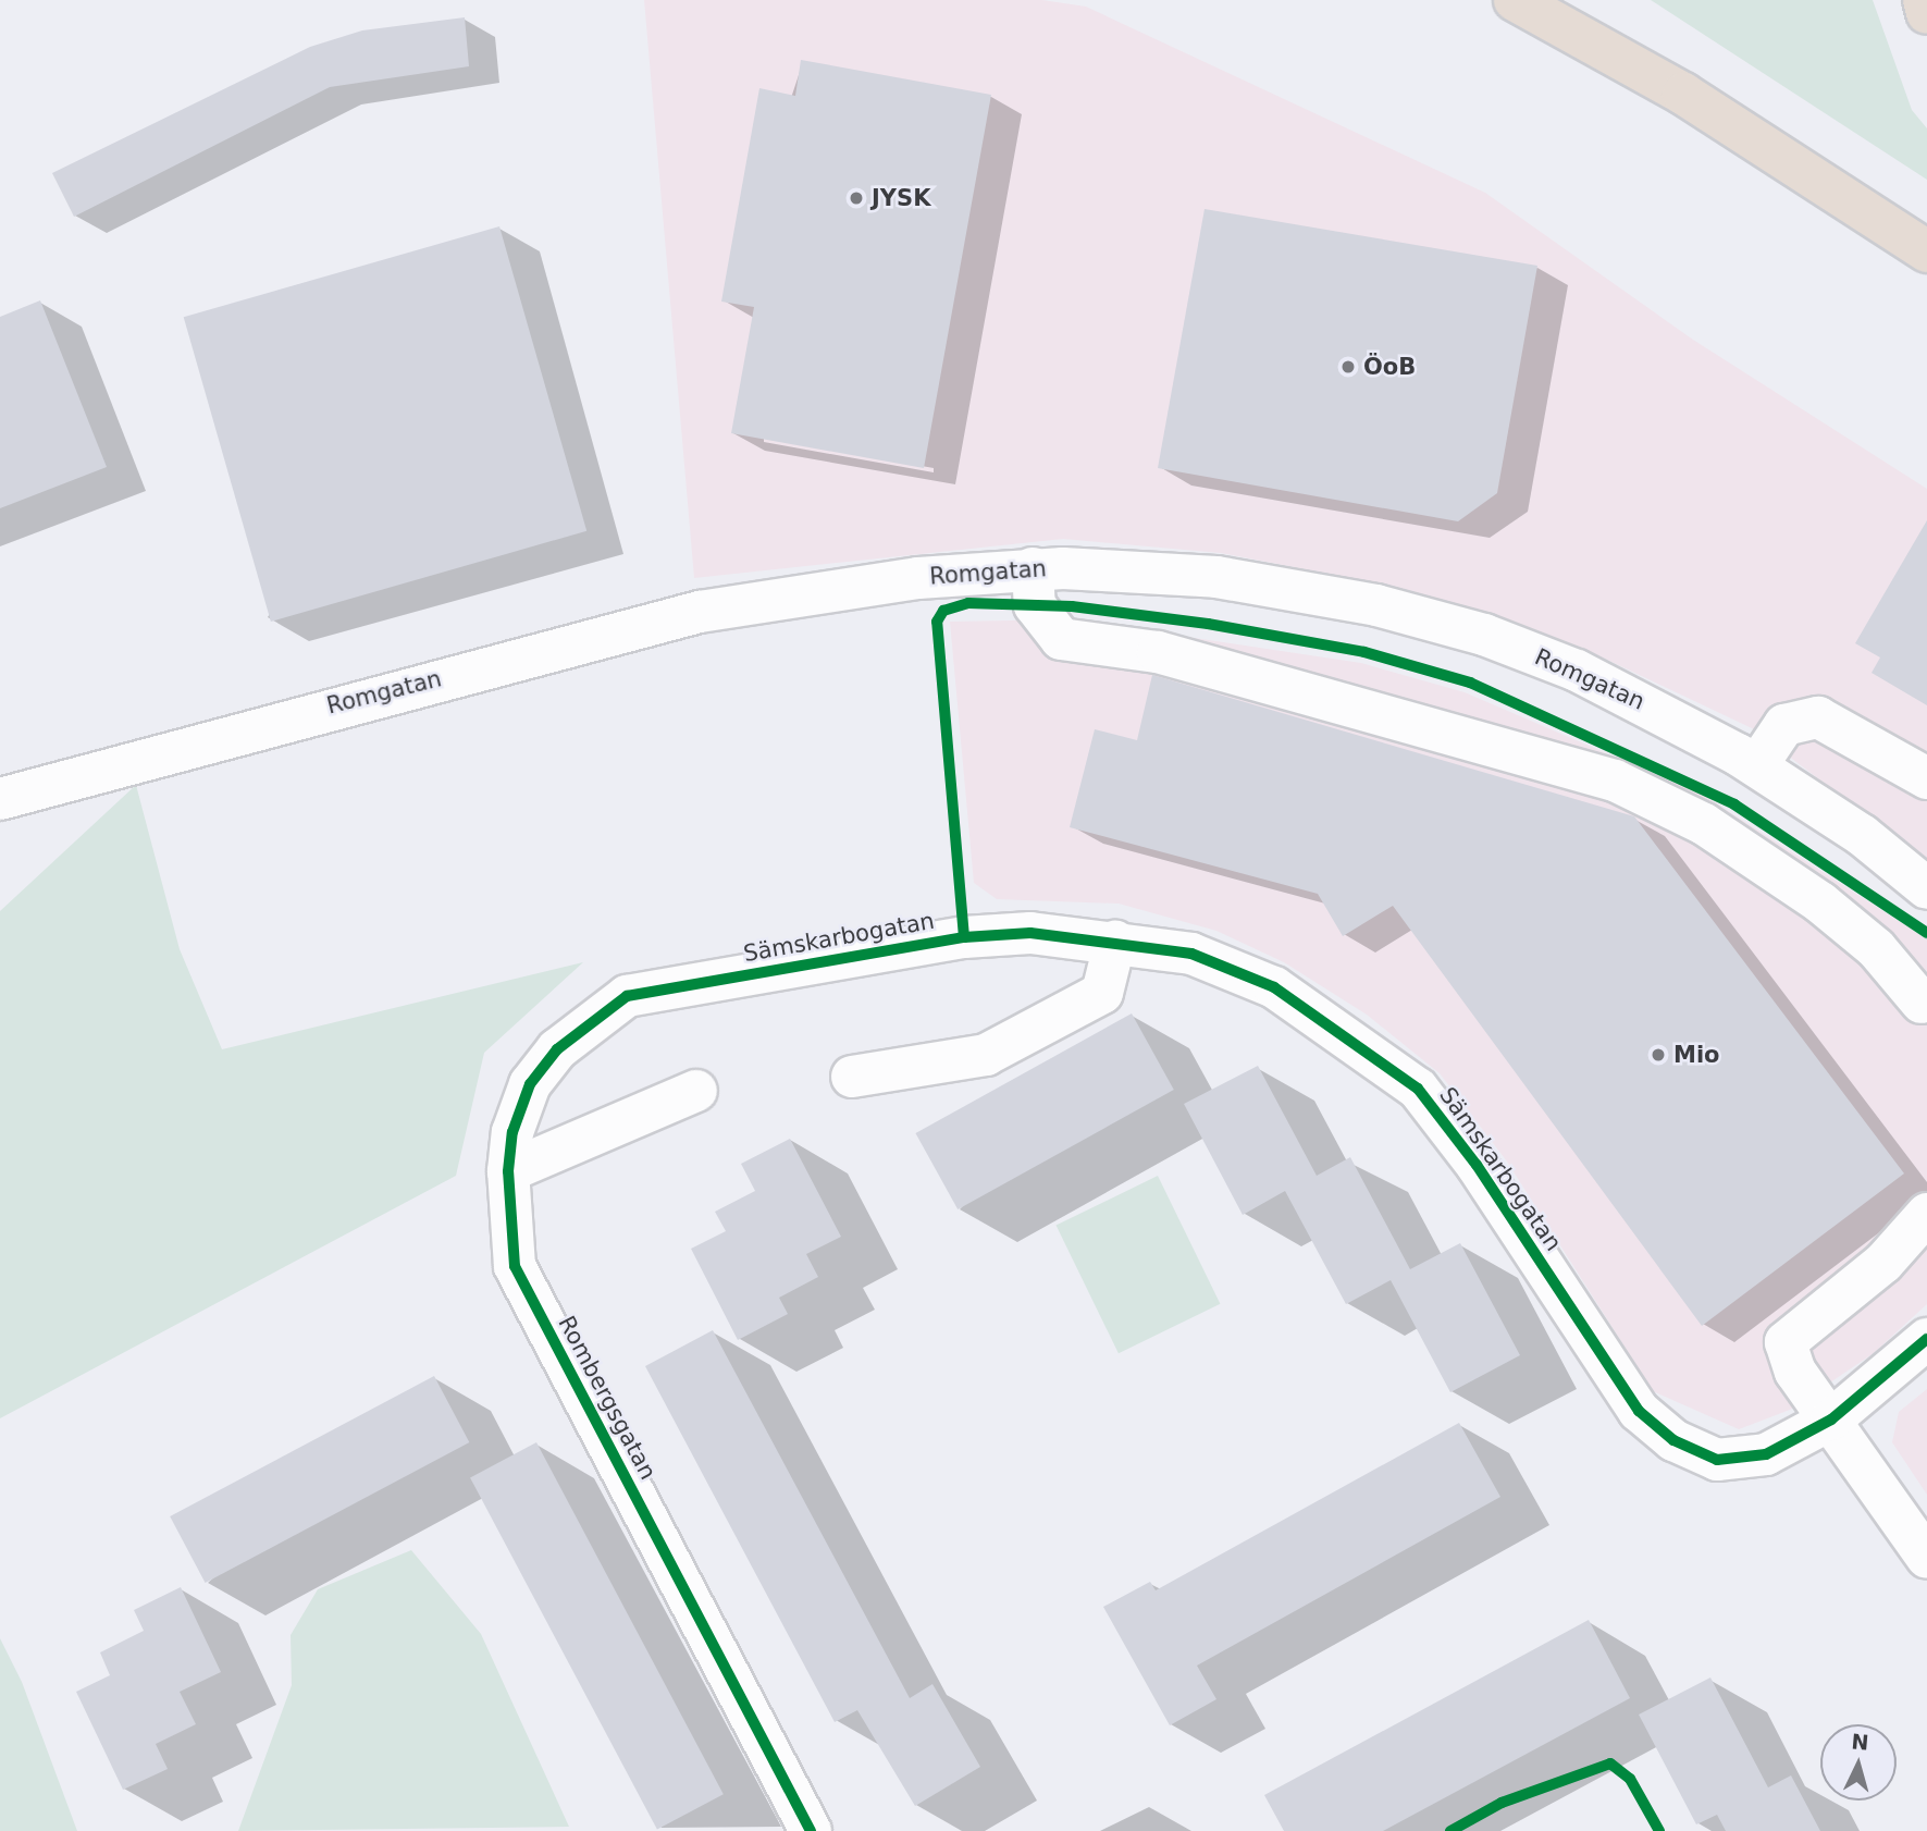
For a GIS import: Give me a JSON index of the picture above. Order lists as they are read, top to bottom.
{
  "streets": {
    "street": ["Romgatan", "Sämskarbogatan", "Rombergsgatan"]
  },
  "crossings": [
    ["Sämskarbogatan", "Rombergsgatan"]
  ],
  "places": ["JYSK", "ÖoB", "Mio"],
  "north": "top"
}
